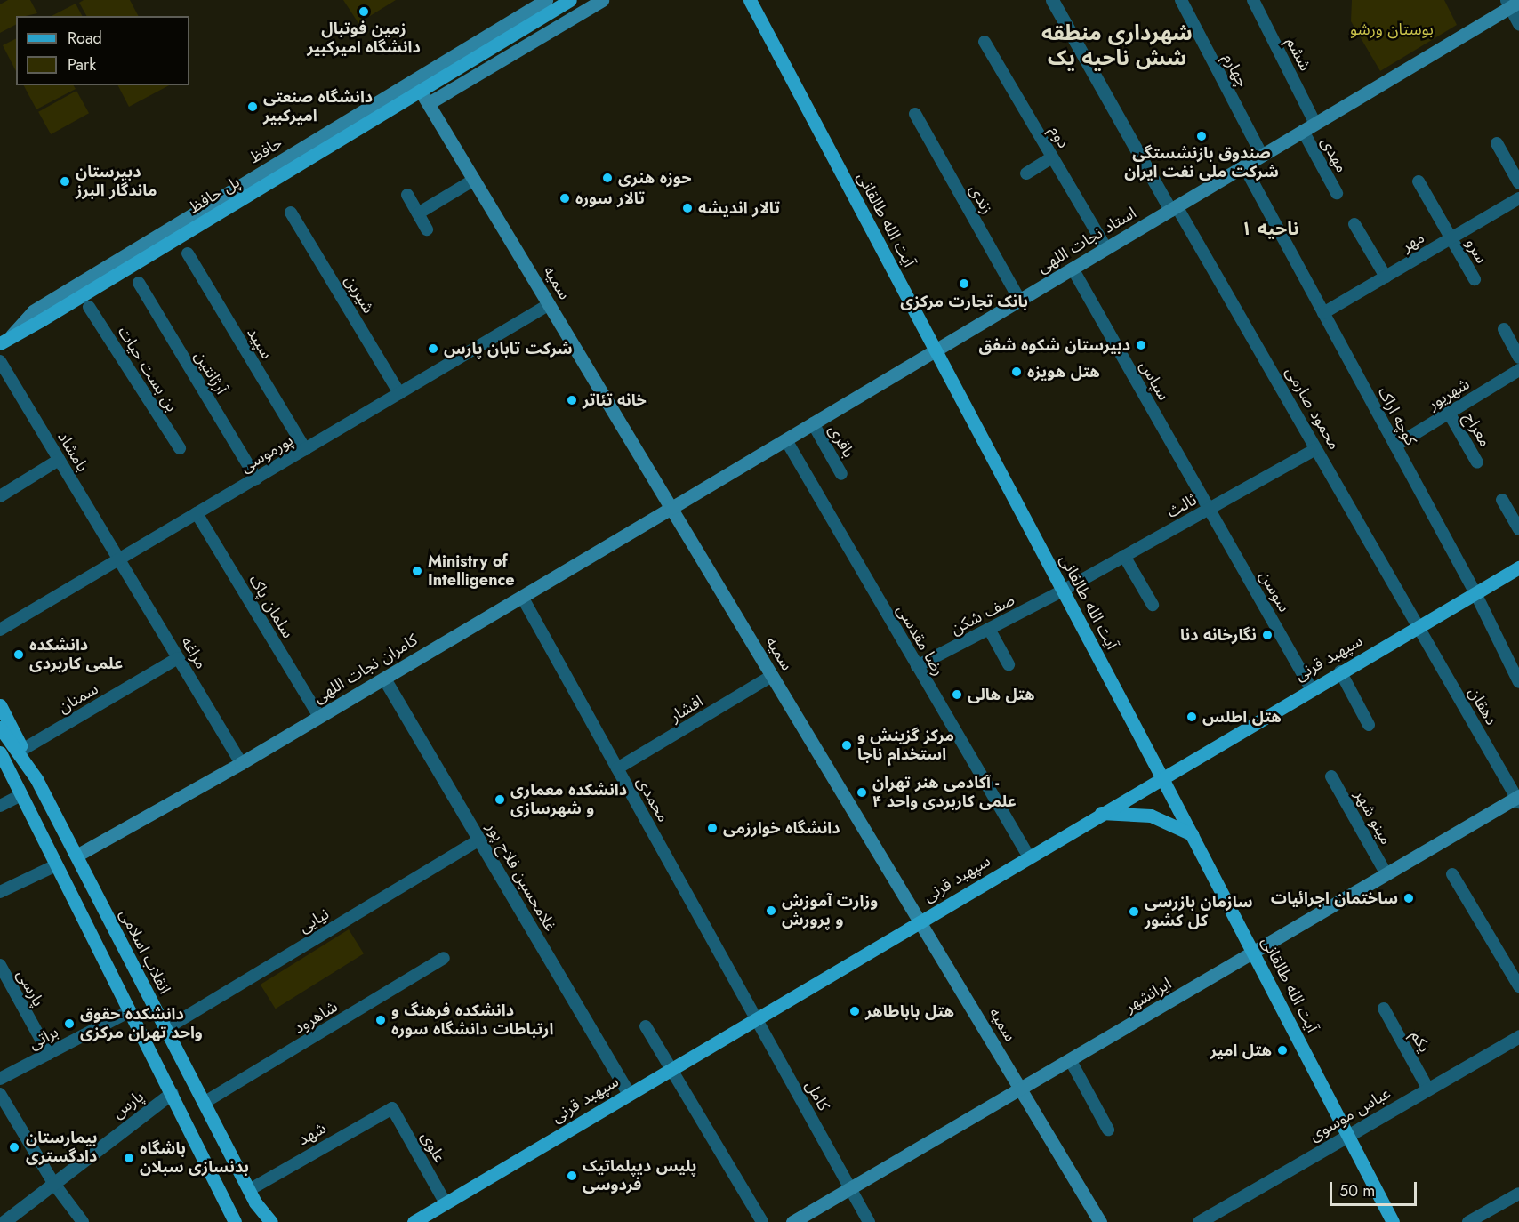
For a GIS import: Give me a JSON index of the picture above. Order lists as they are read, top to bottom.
{
  "streets": {
    "main road": [
      "حافظ",
      "پل حافظ",
      "آیت الله طالقانی",
      "استاد نجات اللهی",
      "سمیه",
      "سپهبد قرنی",
      "کامران نجات اللهی",
      "انقلاب اسلامی",
      "ایرانشهر"
    ],
    "street": [
      "ششم",
      "چهارم",
      "دوم",
      "مهدی",
      "زندی",
      "مهر",
      "سرو",
      "شیرین",
      "سپید",
      "بن بست حیات",
      "آرژانتین",
      "سپاس",
      "شهریور",
      "محمود صارمی",
      "کوچه اراک",
      "معراج",
      "باقری",
      "بامشاد",
      "پورموسی",
      "ثالث",
      "سوسن",
      "سلمان پاک",
      "صف شکن",
      "رضا مقدسی",
      "مراغه",
      "سمنان",
      "دهقان",
      "افشار",
      "محمدی",
      "مینو شهر",
      "غلامحسین فلاح‌ پور",
      "نیایی",
      "پارسی",
      "شاهرود",
      "براتی",
      "یکم",
      "کامل",
      "پارس",
      "عباس موسوی",
      "شهد",
      "علوی"
    ]
  },
  "crossings": [
    ["ششم", "استاد نجات اللهی"],
    ["چهارم", "استاد نجات اللهی"],
    ["دوم", "استاد نجات اللهی"],
    ["حافظ", "پل حافظ"],
    ["حافظ", "سمیه"],
    ["مهدی", "استاد نجات اللهی"],
    ["زندی", "استاد نجات اللهی"],
    ["آیت الله طالقانی", "استاد نجات اللهی"],
    ["آیت الله طالقانی", "ثالث"],
    ["آیت الله طالقانی", "صف شکن"],
    ["آیت الله طالقانی", "سپهبد قرنی"],
    ["آیت الله طالقانی", "ایرانشهر"],
    ["آیت الله طالقانی", "عباس موسوی"],
    ["استاد نجات اللهی", "سمیه"],
    ["استاد نجات اللهی", "سپاس"],
    ["استاد نجات اللهی", "محمود صارمی"],
    ["استاد نجات اللهی", "کوچه اراک"],
    ["استاد نجات اللهی", "باقری"],
    ["استاد نجات اللهی", "رضا مقدسی"],
    ["استاد نجات اللهی", "کامران نجات اللهی"],
    ["مهر", "سرو"],
    ["مهر", "کوچه اراک"],
    ["سمیه", "پورموسی"],
    ["سمیه", "سپهبد قرنی"],
    ["سمیه", "کامران نجات اللهی"],
    ["سمیه", "افشار"],
    ["سمیه", "ایرانشهر"],
    ["شیرین", "پورموسی"],
    ["سپید", "پورموسی"],
    ["آرژانتین", "پورموسی"],
    ["سپاس", "ثالث"],
    ["سپاس", "سوسن"],
    ["شهریور", "کوچه اراک"],
    ["شهریور", "معراج"],
    ["محمود صارمی", "ثالث"],
    ["محمود صارمی", "سپهبد قرنی"],
    ["محمود صارمی", "دهقان"],
    ["کوچه اراک", "سپهبد قرنی"],
    ["بامشاد", "پورموسی"],
    ["بامشاد", "مراغه"],
    ["پورموسی", "سلمان پاک"],
    ["پورموسی", "مراغه"],
    ["ثالث", "سوسن"],
    ["ثالث", "صف شکن"],
    ["سوسن", "سپهبد قرنی"],
    ["سلمان پاک", "کامران نجات اللهی"],
    ["صف شکن", "رضا مقدسی"],
    ["رضا مقدسی", "سپهبد قرنی"],
    ["مراغه", "کامران نجات اللهی"],
    ["مراغه", "سمنان"],
    ["سپهبد قرنی", "دهقان"],
    ["سپهبد قرنی", "محمدی"],
    ["سپهبد قرنی", "غلامحسین فلاح‌ پور"],
    ["سپهبد قرنی", "کامل"],
    ["سپهبد قرنی", "علوی"],
    ["کامران نجات اللهی", "محمدی"],
    ["کامران نجات اللهی", "غلامحسین فلاح‌ پور"],
    ["کامران نجات اللهی", "انقلاب اسلامی"],
    ["دهقان", "ایرانشهر"],
    ["افشار", "محمدی"],
    ["محمدی", "کامل"],
    ["مینو شهر", "ایرانشهر"],
    ["غلامحسین فلاح‌ پور", "نیایی"],
    ["نیایی", "انقلاب اسلامی"],
    ["انقلاب اسلامی", "شاهرود"],
    ["انقلاب اسلامی", "شهد"],
    ["پارسی", "براتی"],
    ["ایرانشهر", "کامل"],
    ["یکم", "عباس موسوی"],
    ["شهد", "علوی"]
  ],
  "districts": ["شهرداری منطقه شش ناحیه یک", "ناحیه ۱"],
  "parks": ["بوستان ورشو"],
  "places": [
    "زمین فوتبال دانشگاه امیرکبیر",
    "دانشگاه صنعتی امیرکبیر",
    "صندوق بازنشستگی شرکت ملی نفت ایران",
    "حوزه هنری",
    "دبیرستان ماندگار البرز",
    "تالار سوره",
    "تالار اندیشه",
    "بانک تجارت مرکزی",
    "دبیرستان شکوه شفق",
    "شرکت تابان پارس",
    "هتل هویزه",
    "خانه تئاتر",
    "Ministry of Intelligence",
    "نگارخانه دنا",
    "دانشکده علمی کاربردی",
    "هتل هالی",
    "هتل اطلس",
    "مرکز گزینش و استخدام ناجا",
    "آکادمی هنر تهران - علمی کاربردی واحد ۴",
    "دانشکده معماری و شهرسازی",
    "دانشگاه خوارزمی",
    "ساختمان اجرائیات",
    "وزارت آموزش و پرورش",
    "سازمان بازرسی کل کشور",
    "هتل باباطاهر",
    "دانشکده فرهنگ و ارتباطات دانشگاه سوره",
    "دانشکده حقوق واحد تهران مرکزی",
    "هتل امیر",
    "بیمارستان دادگستری",
    "باشگاه بدنسازی سبلان",
    "پلیس دیپلماتیک فردوسی"
  ],
  "legend": ["Road", "Park"],
  "scale_bar": "50 m"
}
